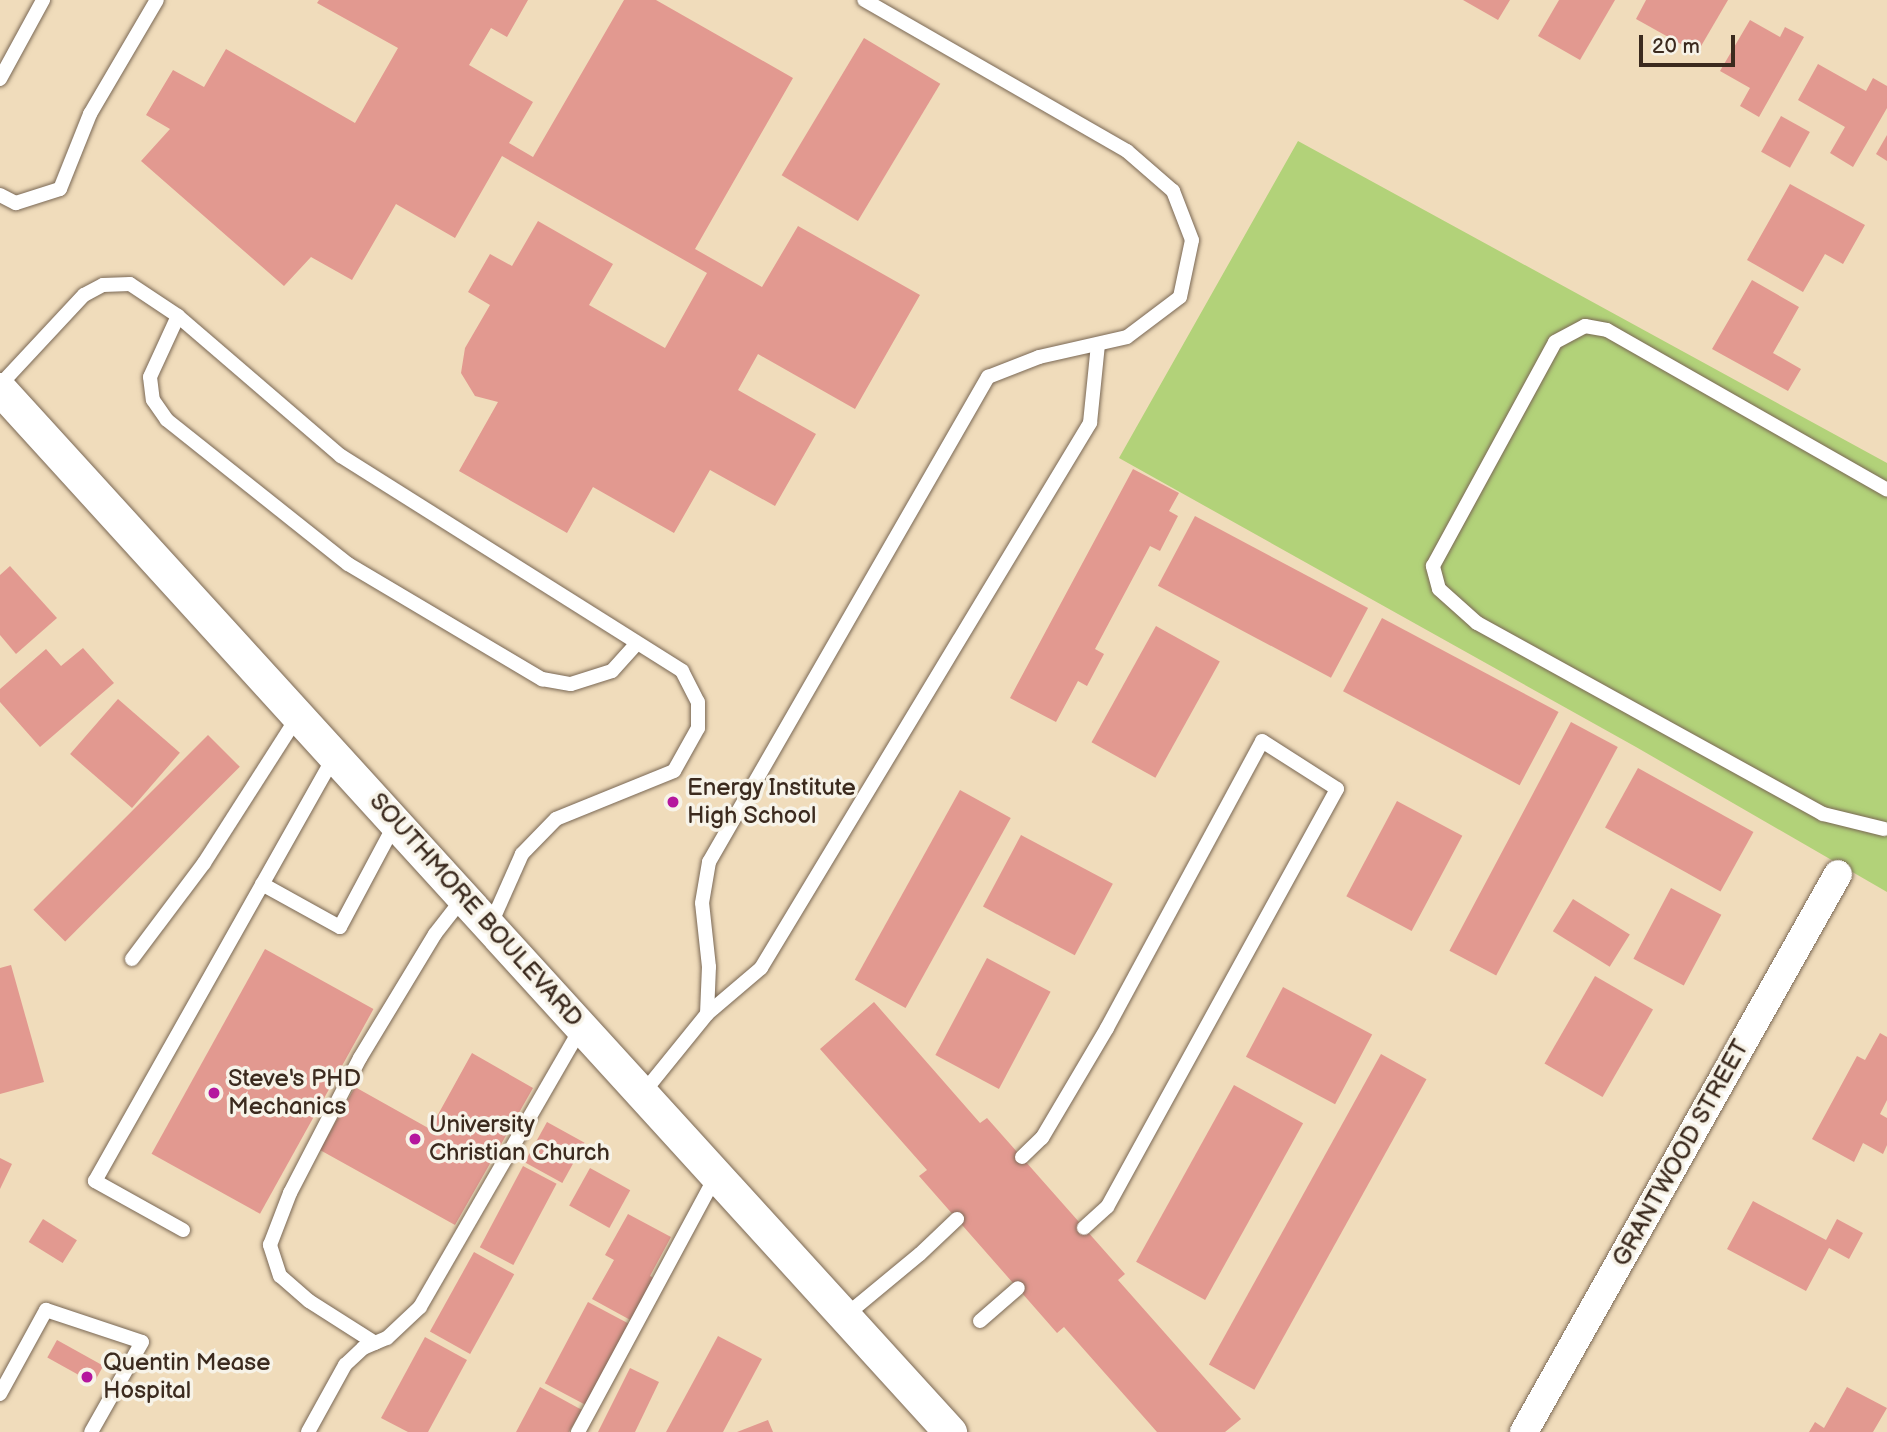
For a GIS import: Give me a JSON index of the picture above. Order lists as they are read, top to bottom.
{
  "streets": {
    "street": ["SOUTHMORE BOULEVARD", "GRANTWOOD STREET"]
  },
  "places": [
    "Energy Institute High School",
    "Steve's PHD Mechanics",
    "University Christian Church",
    "Quentin Mease Hospital"
  ],
  "scale_bar": "20 m"
}
